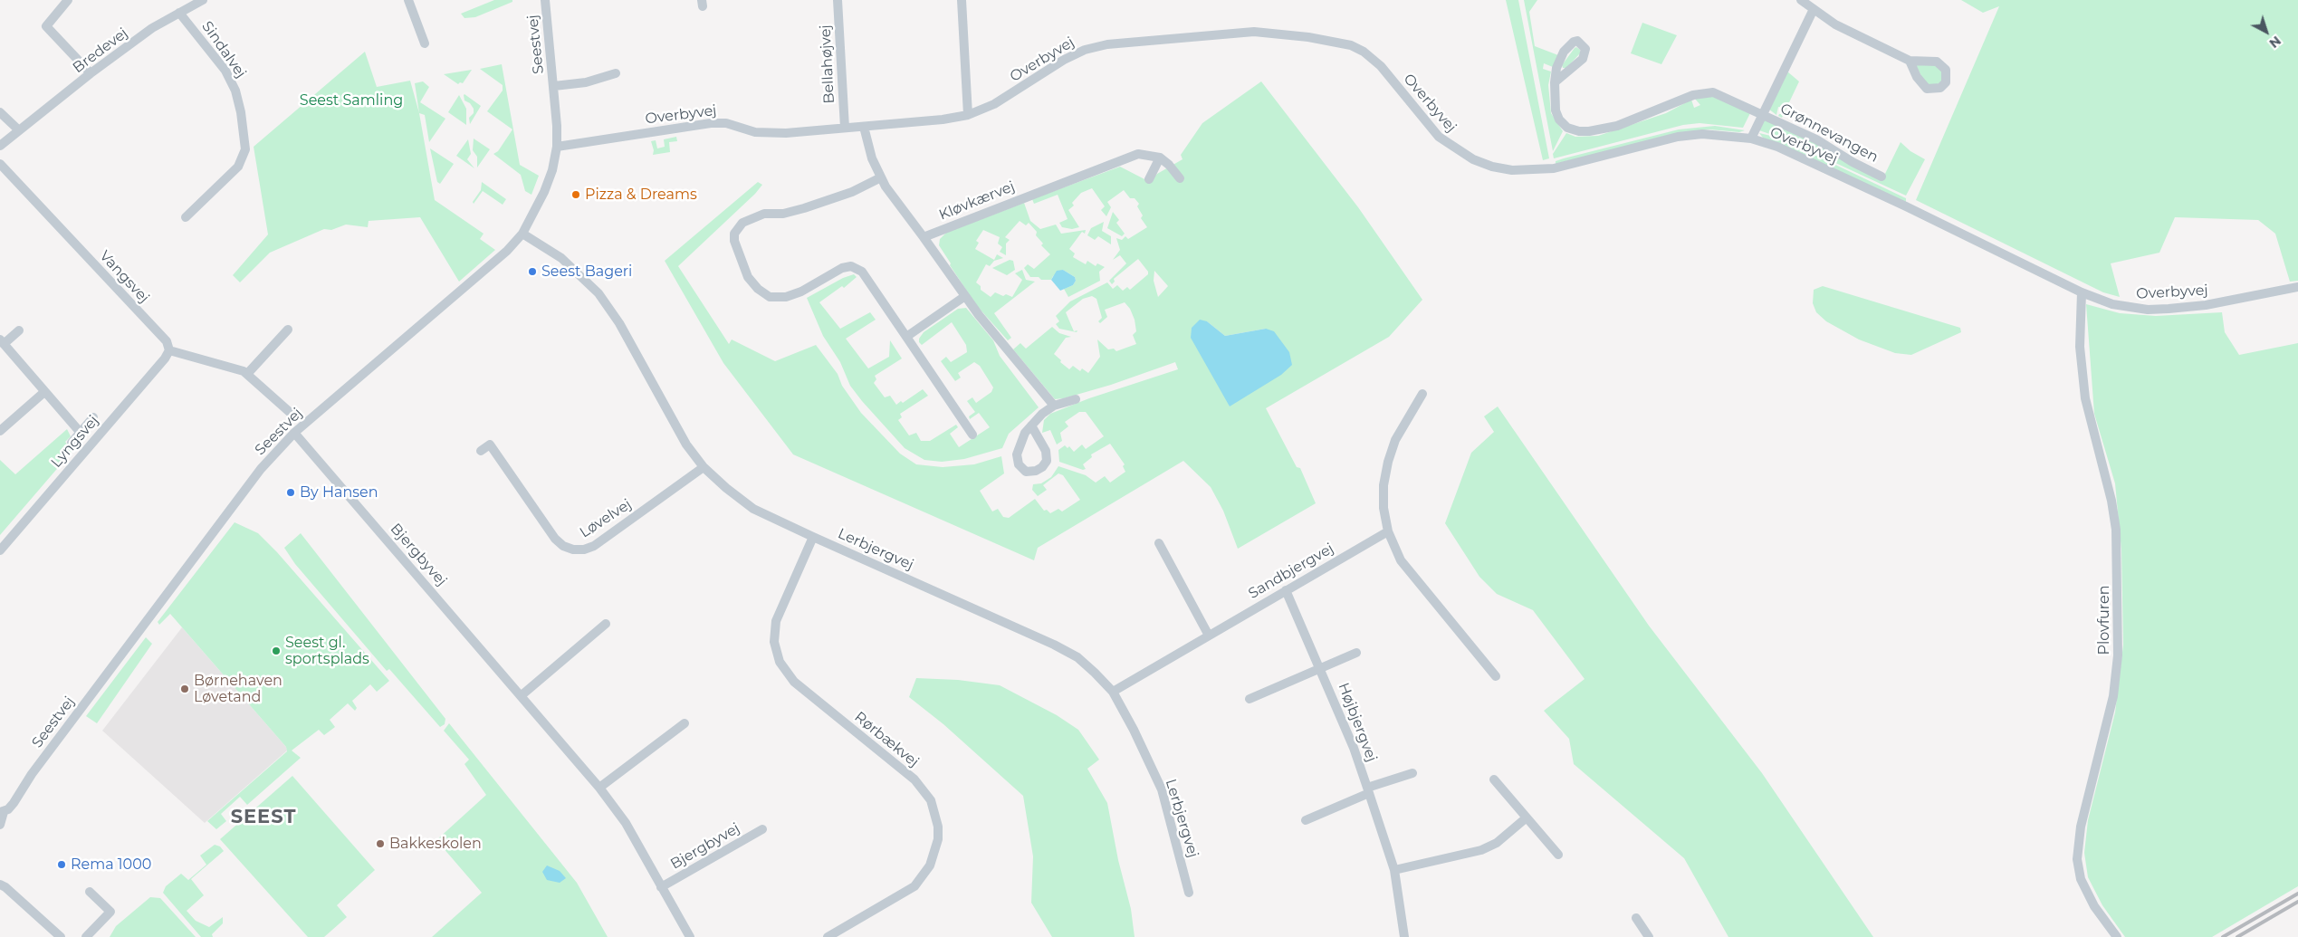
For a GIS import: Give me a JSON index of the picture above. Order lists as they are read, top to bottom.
{
  "streets": {
    "street": [
      "Seestvej",
      "Sindalvej",
      "Bredevej",
      "Overbyvej",
      "Bellahøjvej",
      "Grønnevangen",
      "Kløvkærvej",
      "Vangsvej",
      "Lyngsvej",
      "Løvelvej",
      "Lerbjergvej",
      "Bjergbyvej",
      "Sandbjergvej",
      "Plovfuren",
      "Højbjergvej",
      "Rørbækvej"
    ]
  },
  "crossings": [
    ["Seestvej", "Overbyvej"],
    ["Seestvej", "Lerbjergvej"],
    ["Seestvej", "Bjergbyvej"],
    ["Sindalvej", "Bredevej"],
    ["Overbyvej", "Bellahøjvej"],
    ["Overbyvej", "Grønnevangen"],
    ["Overbyvej", "Plovfuren"],
    ["Vangsvej", "Lyngsvej"],
    ["Løvelvej", "Lerbjergvej"],
    ["Lerbjergvej", "Sandbjergvej"],
    ["Lerbjergvej", "Rørbækvej"],
    ["Sandbjergvej", "Højbjergvej"]
  ],
  "districts": ["SEEST"],
  "parks": ["Seest Samling"],
  "places": [
    "Pizza & Dreams",
    "Seest Bageri",
    "By Hansen",
    "Seest gl. sportsplads",
    "Børnehaven Løvetand",
    "Bakkeskolen",
    "Rema 1000"
  ],
  "north": "bottom right"
}
